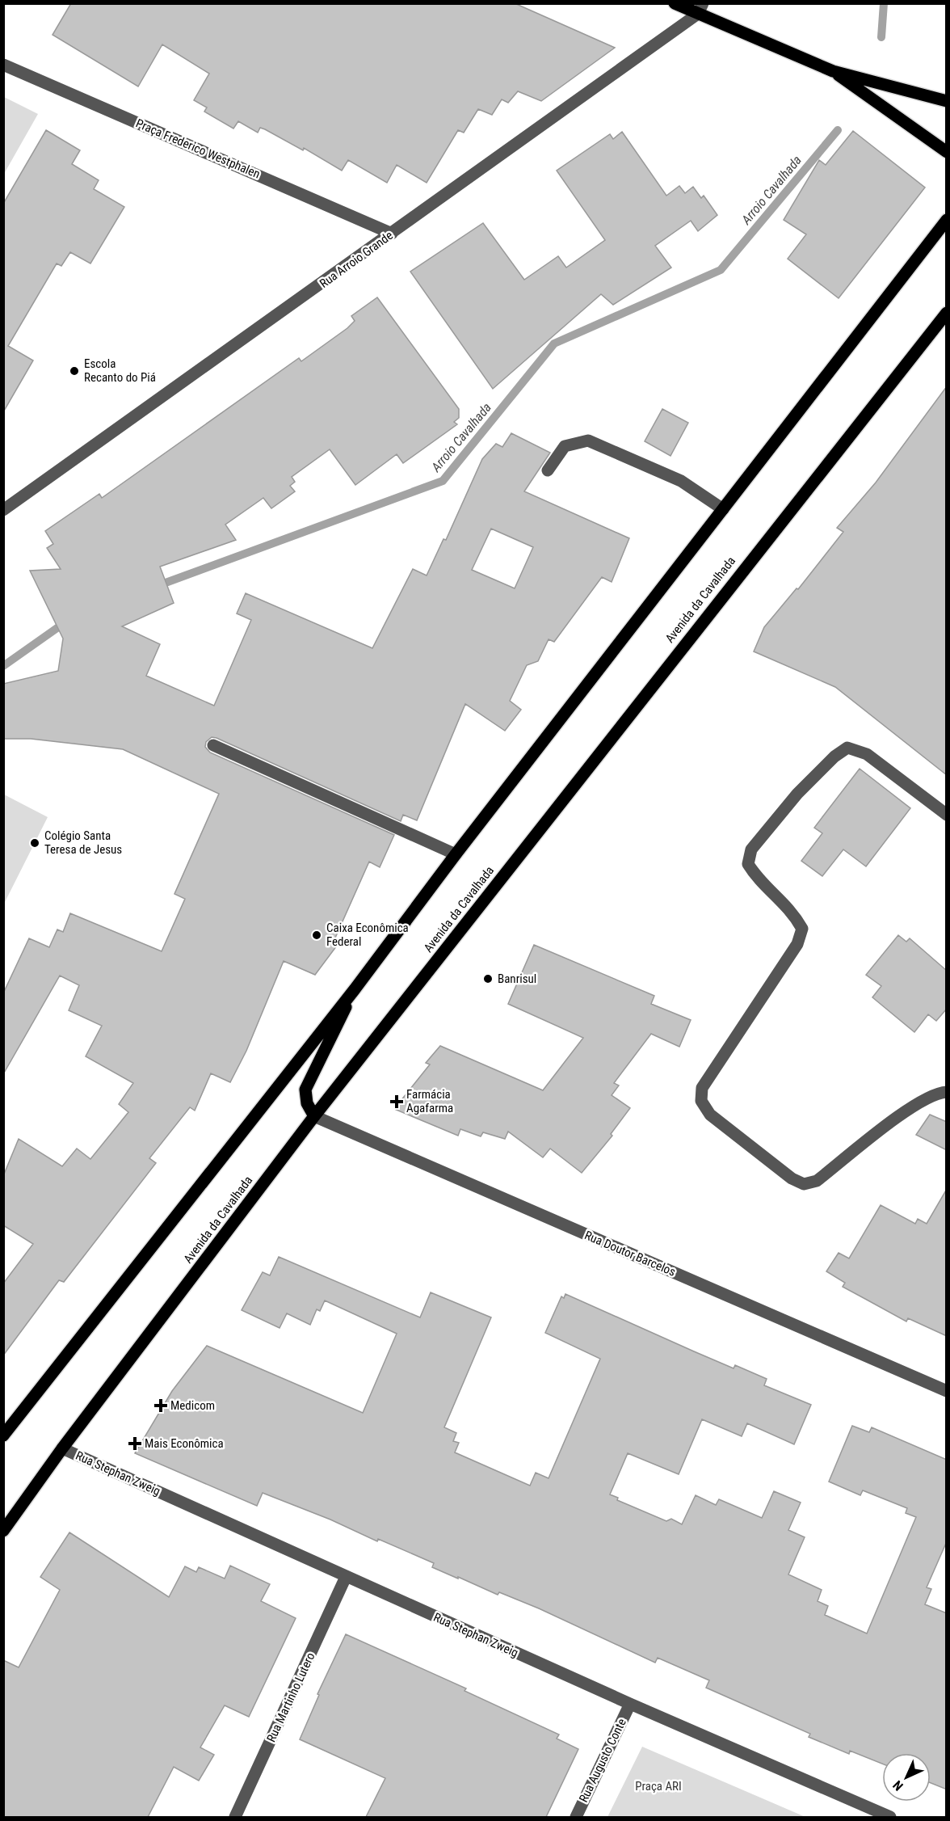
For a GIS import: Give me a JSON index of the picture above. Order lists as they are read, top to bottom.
{
  "streets": {
    "main road": ["Avenida da Cavalhada"],
    "street": [
      "Praça Frederico Westphalen",
      "Rua Arroio Grande",
      "Rua Doutor Barcelos",
      "Rua Stephan Zweig",
      "Rua Martinho Lutero",
      "Rua Augusto Conte"
    ]
  },
  "crossings": [
    ["Praça Frederico Westphalen", "Rua Arroio Grande"],
    ["Avenida da Cavalhada", "Rua Doutor Barcelos"],
    ["Avenida da Cavalhada", "Rua Stephan Zweig"],
    ["Rua Stephan Zweig", "Rua Martinho Lutero"],
    ["Rua Stephan Zweig", "Rua Augusto Conte"]
  ],
  "water": ["Arroio Cavalhada"],
  "parks": ["Praça ARI"],
  "places": {
    "other": [
      "Escola Recanto do Piá",
      "Colégio Santa Teresa de Jesus",
      "Caixa Econômica Federal",
      "Banrisul"
    ],
    "health": ["Farmácia Agafarma", "Medicom", "Mais Econômica"]
  },
  "north": "bottom left"
}
